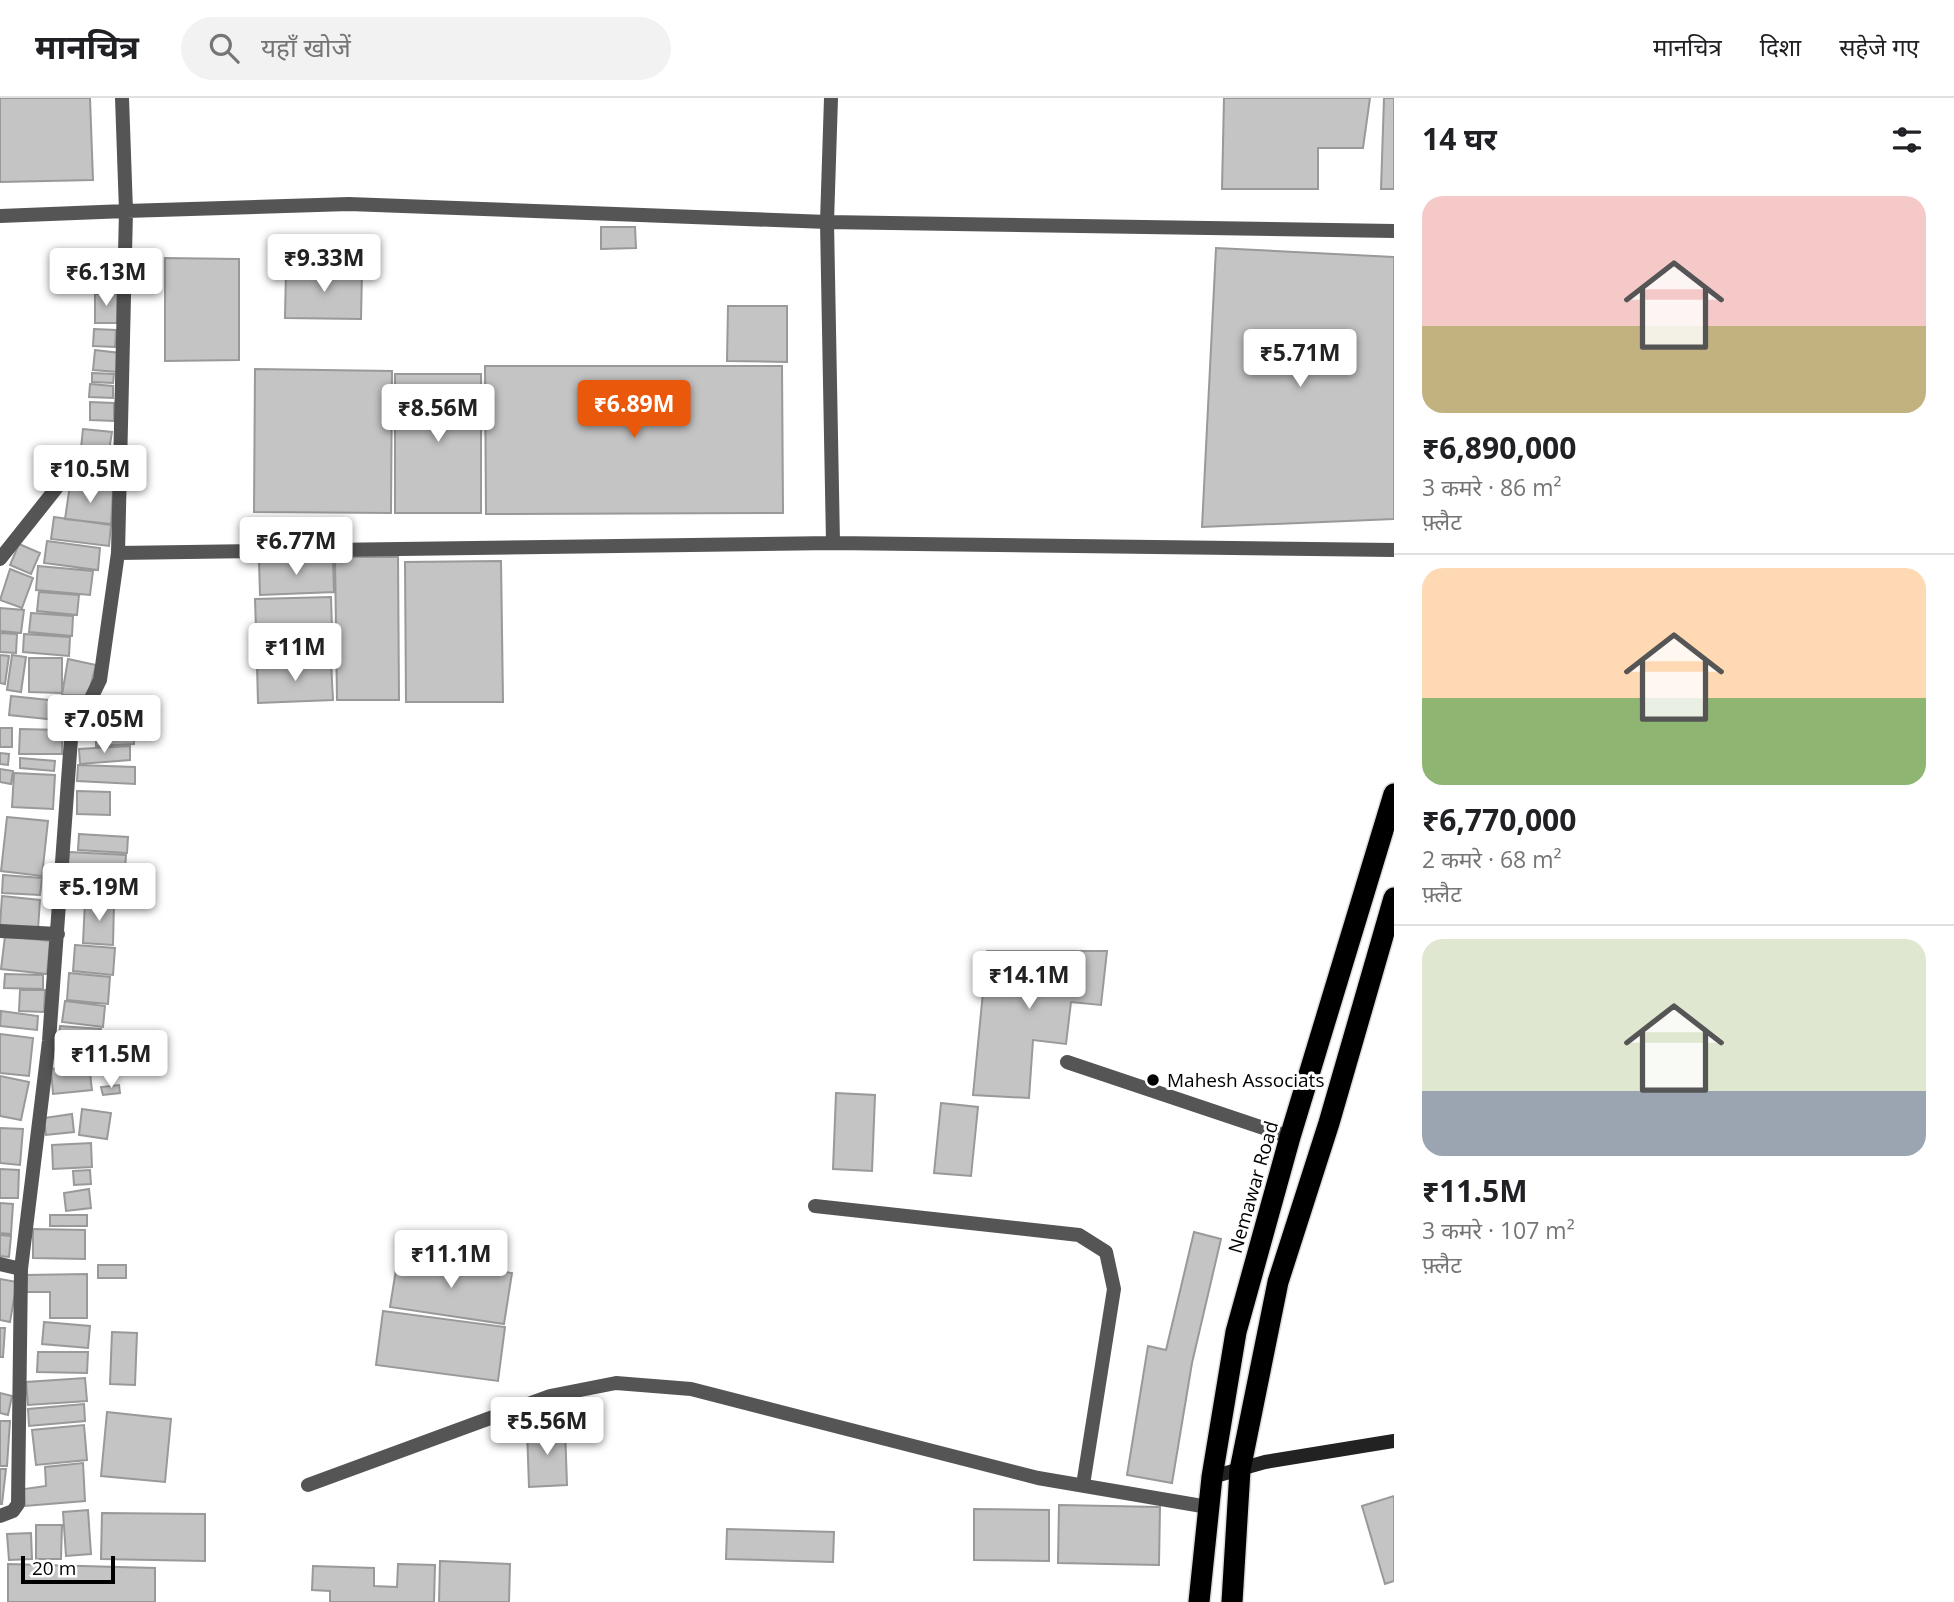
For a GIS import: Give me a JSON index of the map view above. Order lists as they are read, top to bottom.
{
  "streets": {
    "highway": ["Nemawar Road"]
  },
  "places": ["Mahesh Associats"],
  "scale_bar": "20 m",
  "page": {
    "header": "मानचित्र",
    "search": "यहाँ खोजें",
    "nav": ["मानचित्र", "दिशा", "सहेजे गए"],
    "heading": "14 घर",
    "list": [
      {
        "name": "₹6,890,000",
        "note": "3 कमरे · 86 m² · फ़्लैट"
      },
      {
        "name": "₹6,770,000",
        "note": "2 कमरे · 68 m² · फ़्लैट"
      },
      {
        "name": "₹11.5M",
        "note": "3 कमरे · 107 m² · फ़्लैट"
      }
    ],
    "price": [
      "₹9.33M",
      "₹6.13M",
      "₹5.71M",
      "₹6.89M",
      "₹8.56M",
      "₹10.5M",
      "₹6.77M",
      "₹11M",
      "₹7.05M",
      "₹5.19M",
      "₹14.1M",
      "₹11.5M",
      "₹11.1M",
      "₹5.56M"
    ],
    "scale": "20 m"
  }
}
